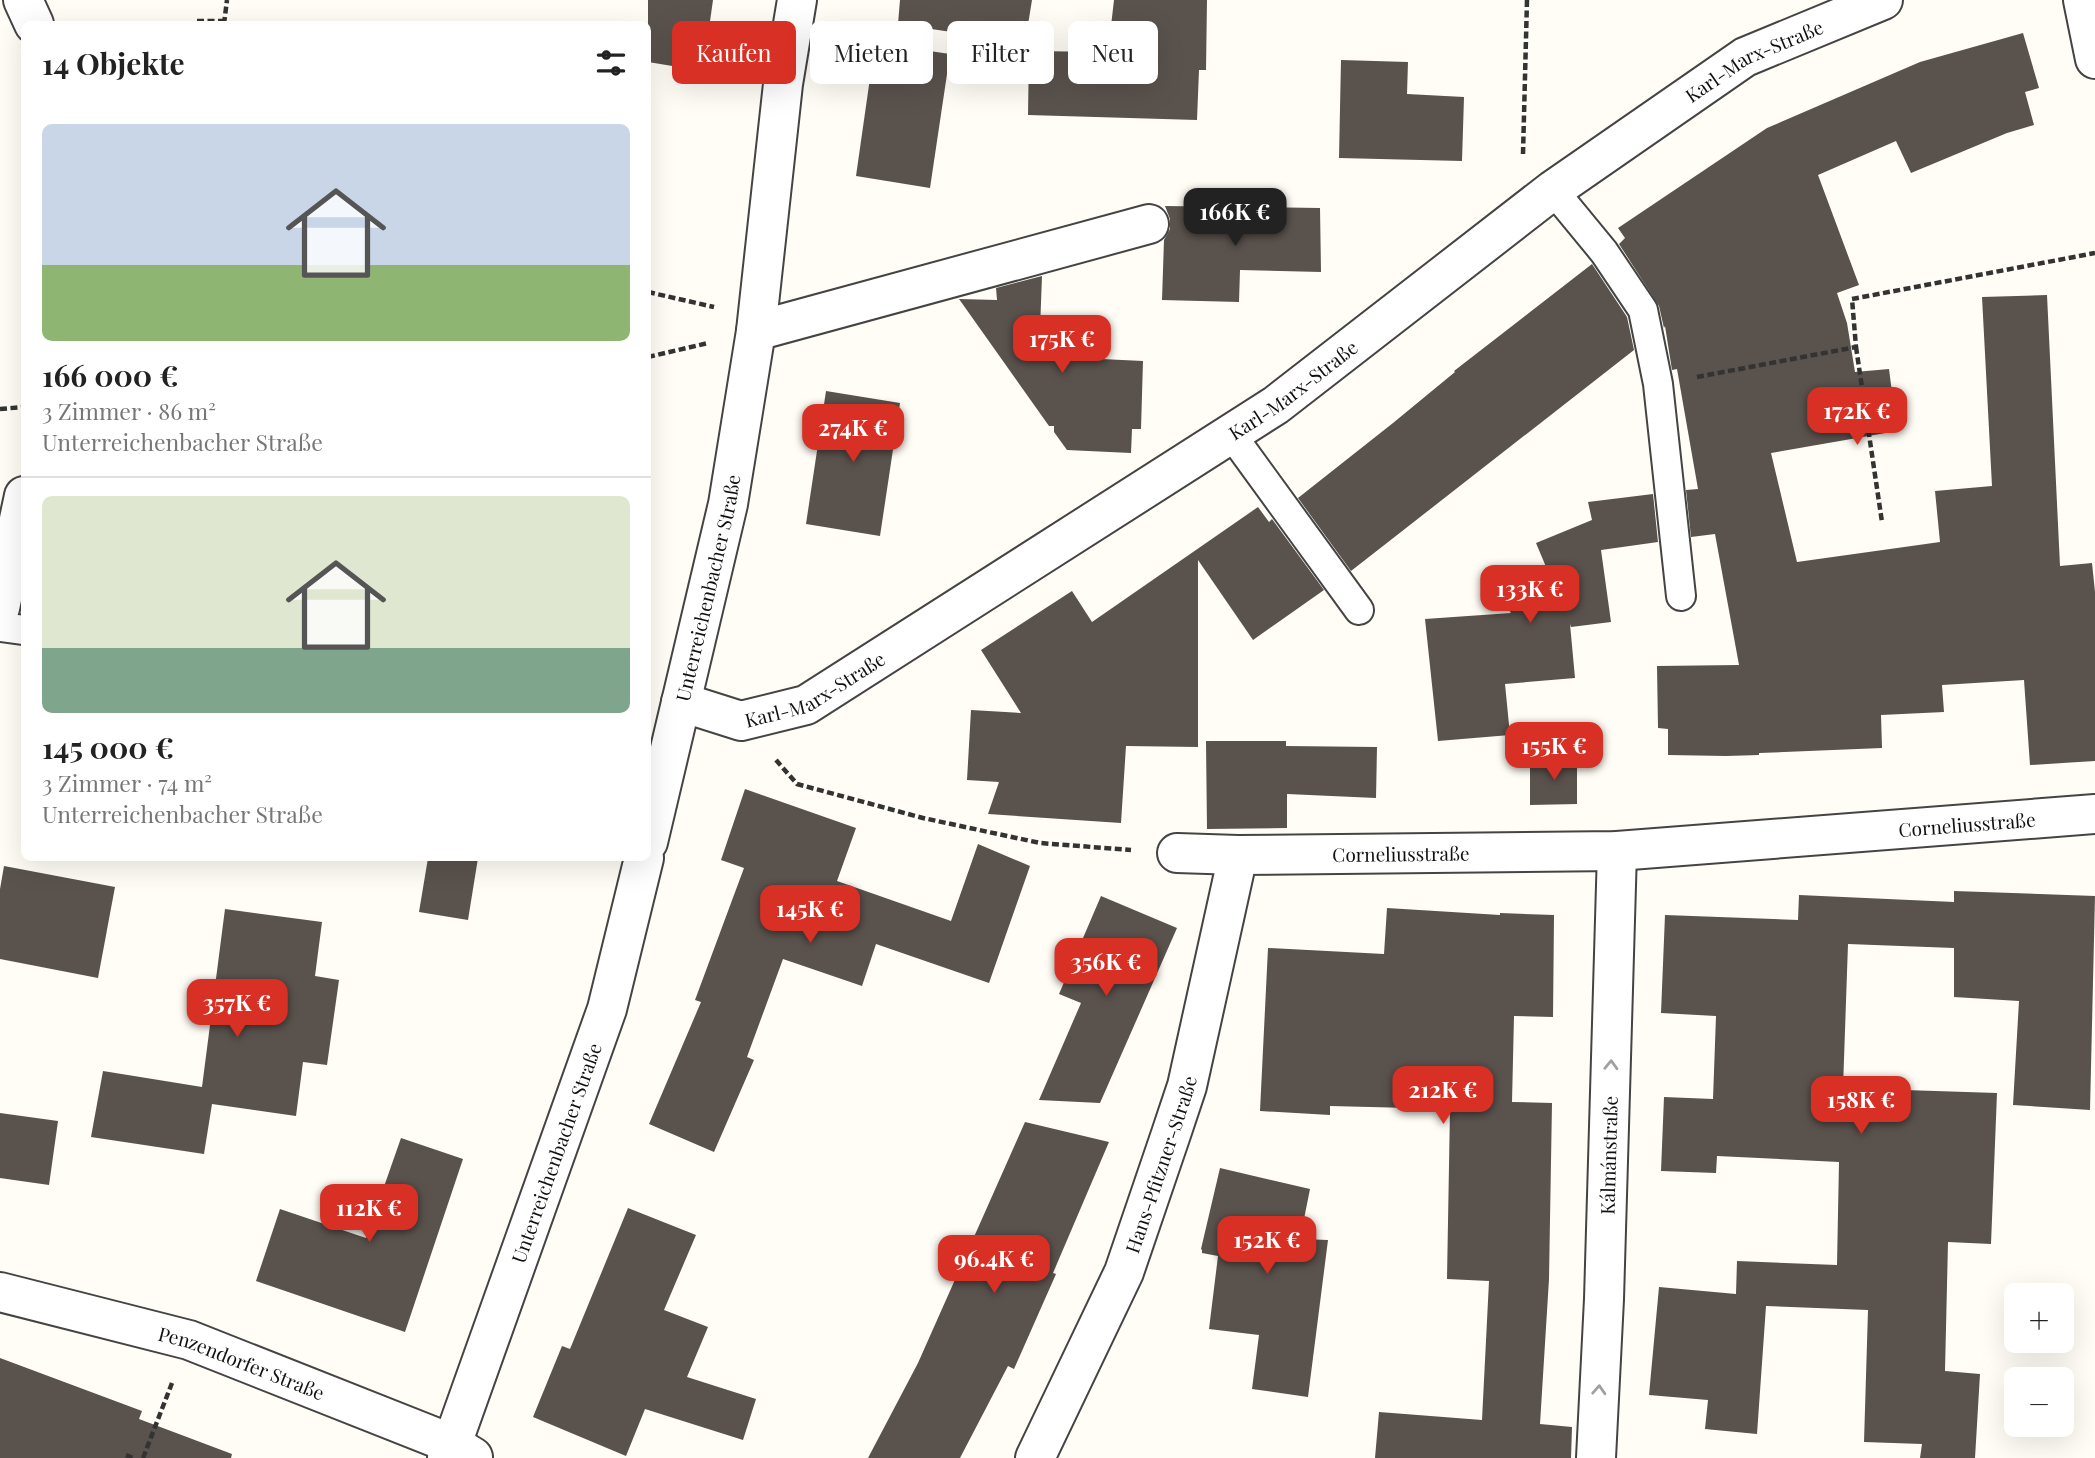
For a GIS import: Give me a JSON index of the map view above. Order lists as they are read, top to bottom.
{
  "streets": {
    "street": [
      "Karl-Marx-Straße",
      "Unterreichenbacher Straße",
      "Corneliusstraße",
      "Kálmánstraße",
      "Hans-Pfitzner-Straße",
      "Penzendorfer Straße"
    ]
  },
  "crossings": [
    ["Karl-Marx-Straße", "Unterreichenbacher Straße"],
    ["Unterreichenbacher Straße", "Penzendorfer Straße"],
    ["Corneliusstraße", "Kálmánstraße"],
    ["Corneliusstraße", "Hans-Pfitzner-Straße"]
  ],
  "one_way": ["Kálmánstraße"],
  "page": {
    "chip": [
      "Kaufen",
      "Mieten",
      "Filter",
      "Neu"
    ],
    "heading": "14 Objekte",
    "list": [
      {
        "name": "166 000 €",
        "note": "3 Zimmer · 86 m² · Unterreichenbacher Straße"
      },
      {
        "name": "145 000 €",
        "note": "3 Zimmer · 74 m² · Unterreichenbacher Straße"
      }
    ],
    "price": [
      "166K €",
      "175K €",
      "172K €",
      "274K €",
      "133K €",
      "155K €",
      "145K €",
      "356K €",
      "357K €",
      "212K €",
      "158K €",
      "112K €",
      "152K €",
      "96.4K €"
    ],
    "map_buttons": ["+", "−"]
  }
}
